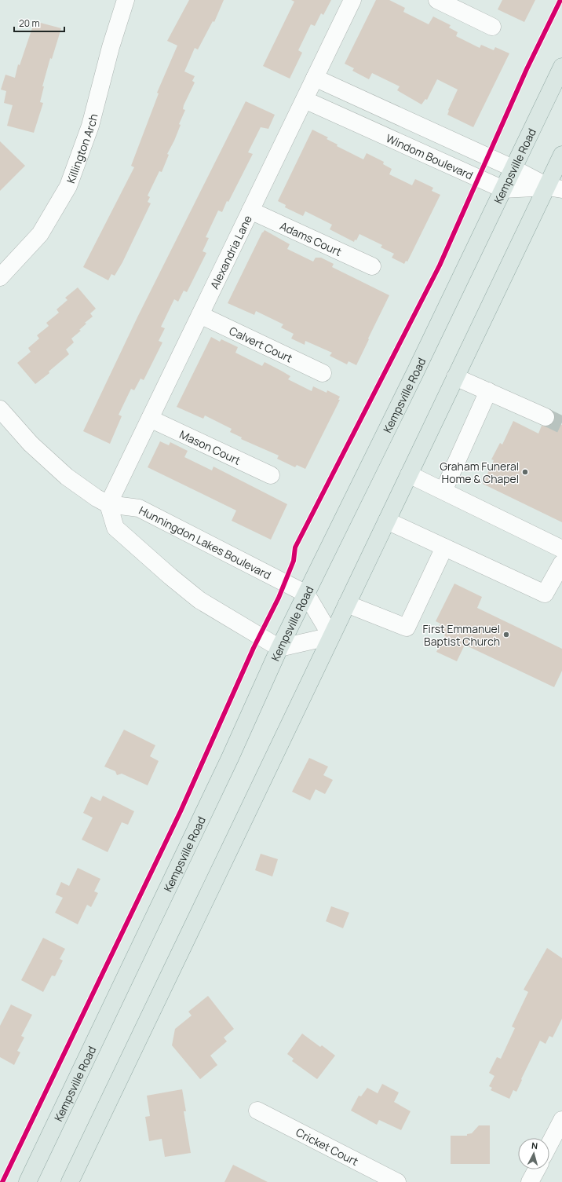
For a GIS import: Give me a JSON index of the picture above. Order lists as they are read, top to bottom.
{
  "streets": {
    "main road": ["Kempsville Road"],
    "street": [
      "Killington Arch",
      "Windom Boulevard",
      "Adams Court",
      "Alexandria Lane",
      "Calvert Court",
      "Mason Court",
      "Hunningdon Lakes Boulevard",
      "Cricket Court"
    ]
  },
  "crossings": [
    ["Windom Boulevard", "Kempsville Road"],
    ["Windom Boulevard", "Alexandria Lane"],
    ["Kempsville Road", "Hunningdon Lakes Boulevard"],
    ["Adams Court", "Alexandria Lane"],
    ["Alexandria Lane", "Calvert Court"],
    ["Alexandria Lane", "Mason Court"],
    ["Alexandria Lane", "Hunningdon Lakes Boulevard"]
  ],
  "places": ["Graham Funeral Home & Chapel", "First Emmanuel Baptist Church"],
  "scale_bar": "20 m",
  "north": "top"
}
